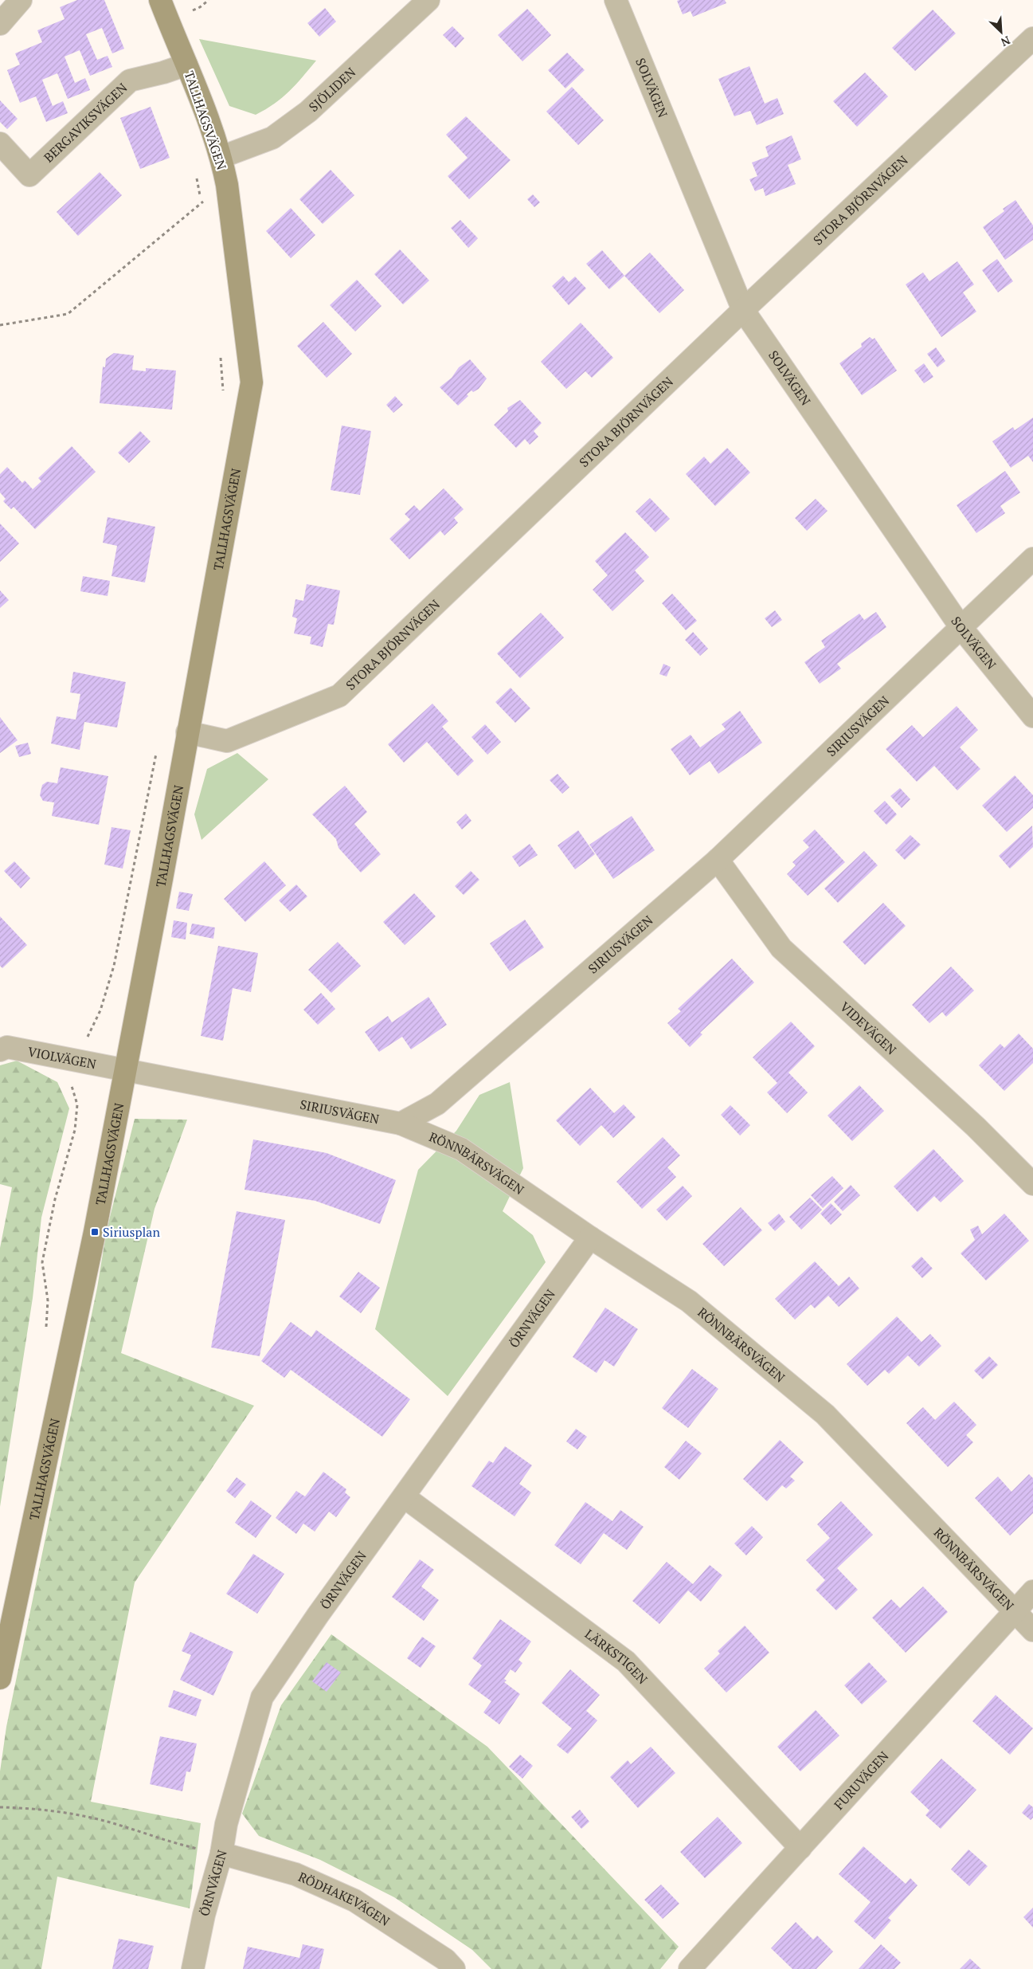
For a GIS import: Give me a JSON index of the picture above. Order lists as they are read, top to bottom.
{
  "streets": {
    "main road": ["TALLHAGSVÄGEN"],
    "street": [
      "SOLVÄGEN",
      "SJÖLIDEN",
      "BERGAVIKSVÄGEN",
      "STORA BJÖRNVÄGEN",
      "SIRIUSVÄGEN",
      "VIDEVÄGEN",
      "VIOLVÄGEN",
      "RÖNNBÄRSVÄGEN",
      "ÖRNVÄGEN",
      "LÄRKSTIGEN",
      "FURUVÄGEN",
      "RÖDHAKEVÄGEN"
    ]
  },
  "crossings": [
    ["SOLVÄGEN", "STORA BJÖRNVÄGEN"],
    ["SOLVÄGEN", "SIRIUSVÄGEN"],
    ["SJÖLIDEN", "TALLHAGSVÄGEN"],
    ["TALLHAGSVÄGEN", "BERGAVIKSVÄGEN"],
    ["TALLHAGSVÄGEN", "STORA BJÖRNVÄGEN"],
    ["TALLHAGSVÄGEN", "SIRIUSVÄGEN"],
    ["TALLHAGSVÄGEN", "VIOLVÄGEN"],
    ["SIRIUSVÄGEN", "VIDEVÄGEN"],
    ["SIRIUSVÄGEN", "VIOLVÄGEN"],
    ["SIRIUSVÄGEN", "RÖNNBÄRSVÄGEN"],
    ["RÖNNBÄRSVÄGEN", "ÖRNVÄGEN"],
    ["RÖNNBÄRSVÄGEN", "FURUVÄGEN"],
    ["ÖRNVÄGEN", "LÄRKSTIGEN"],
    ["ÖRNVÄGEN", "RÖDHAKEVÄGEN"],
    ["LÄRKSTIGEN", "FURUVÄGEN"]
  ],
  "places": {
    "transit": ["Siriusplan"]
  },
  "north": "bottom right"
}
